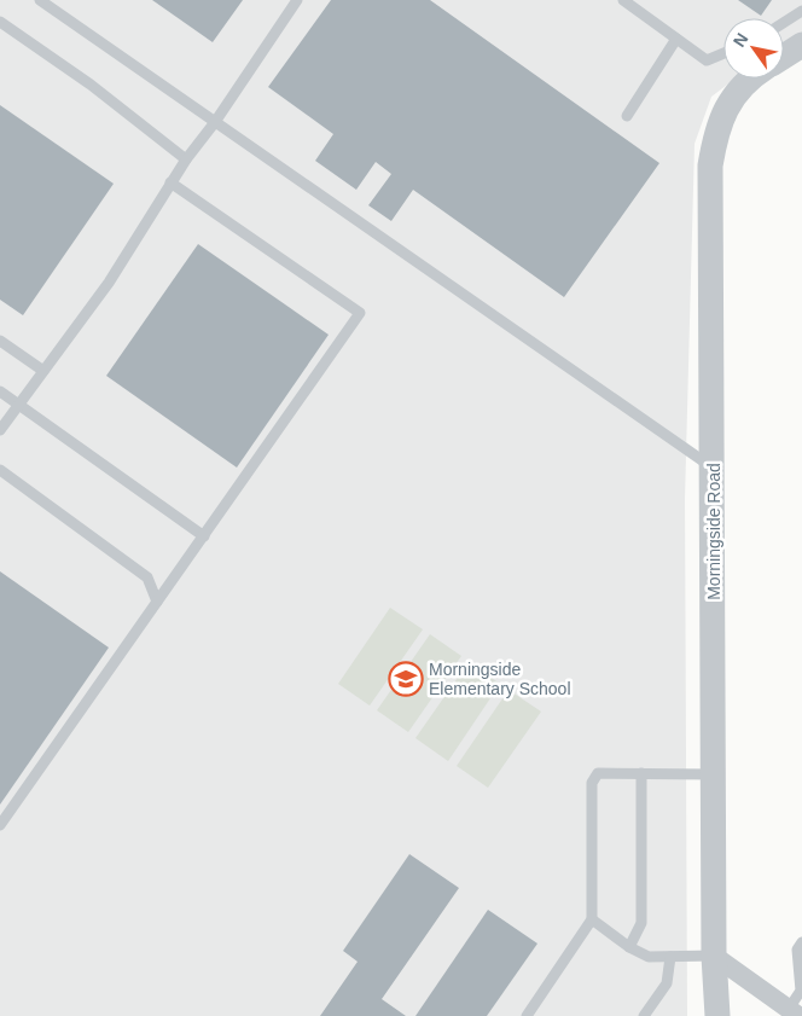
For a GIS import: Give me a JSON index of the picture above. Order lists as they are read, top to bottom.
{
  "streets": {
    "street": ["Morningside Road"]
  },
  "places": {
    "school or university": ["Morningside Elementary School"]
  },
  "north": "top left"
}
